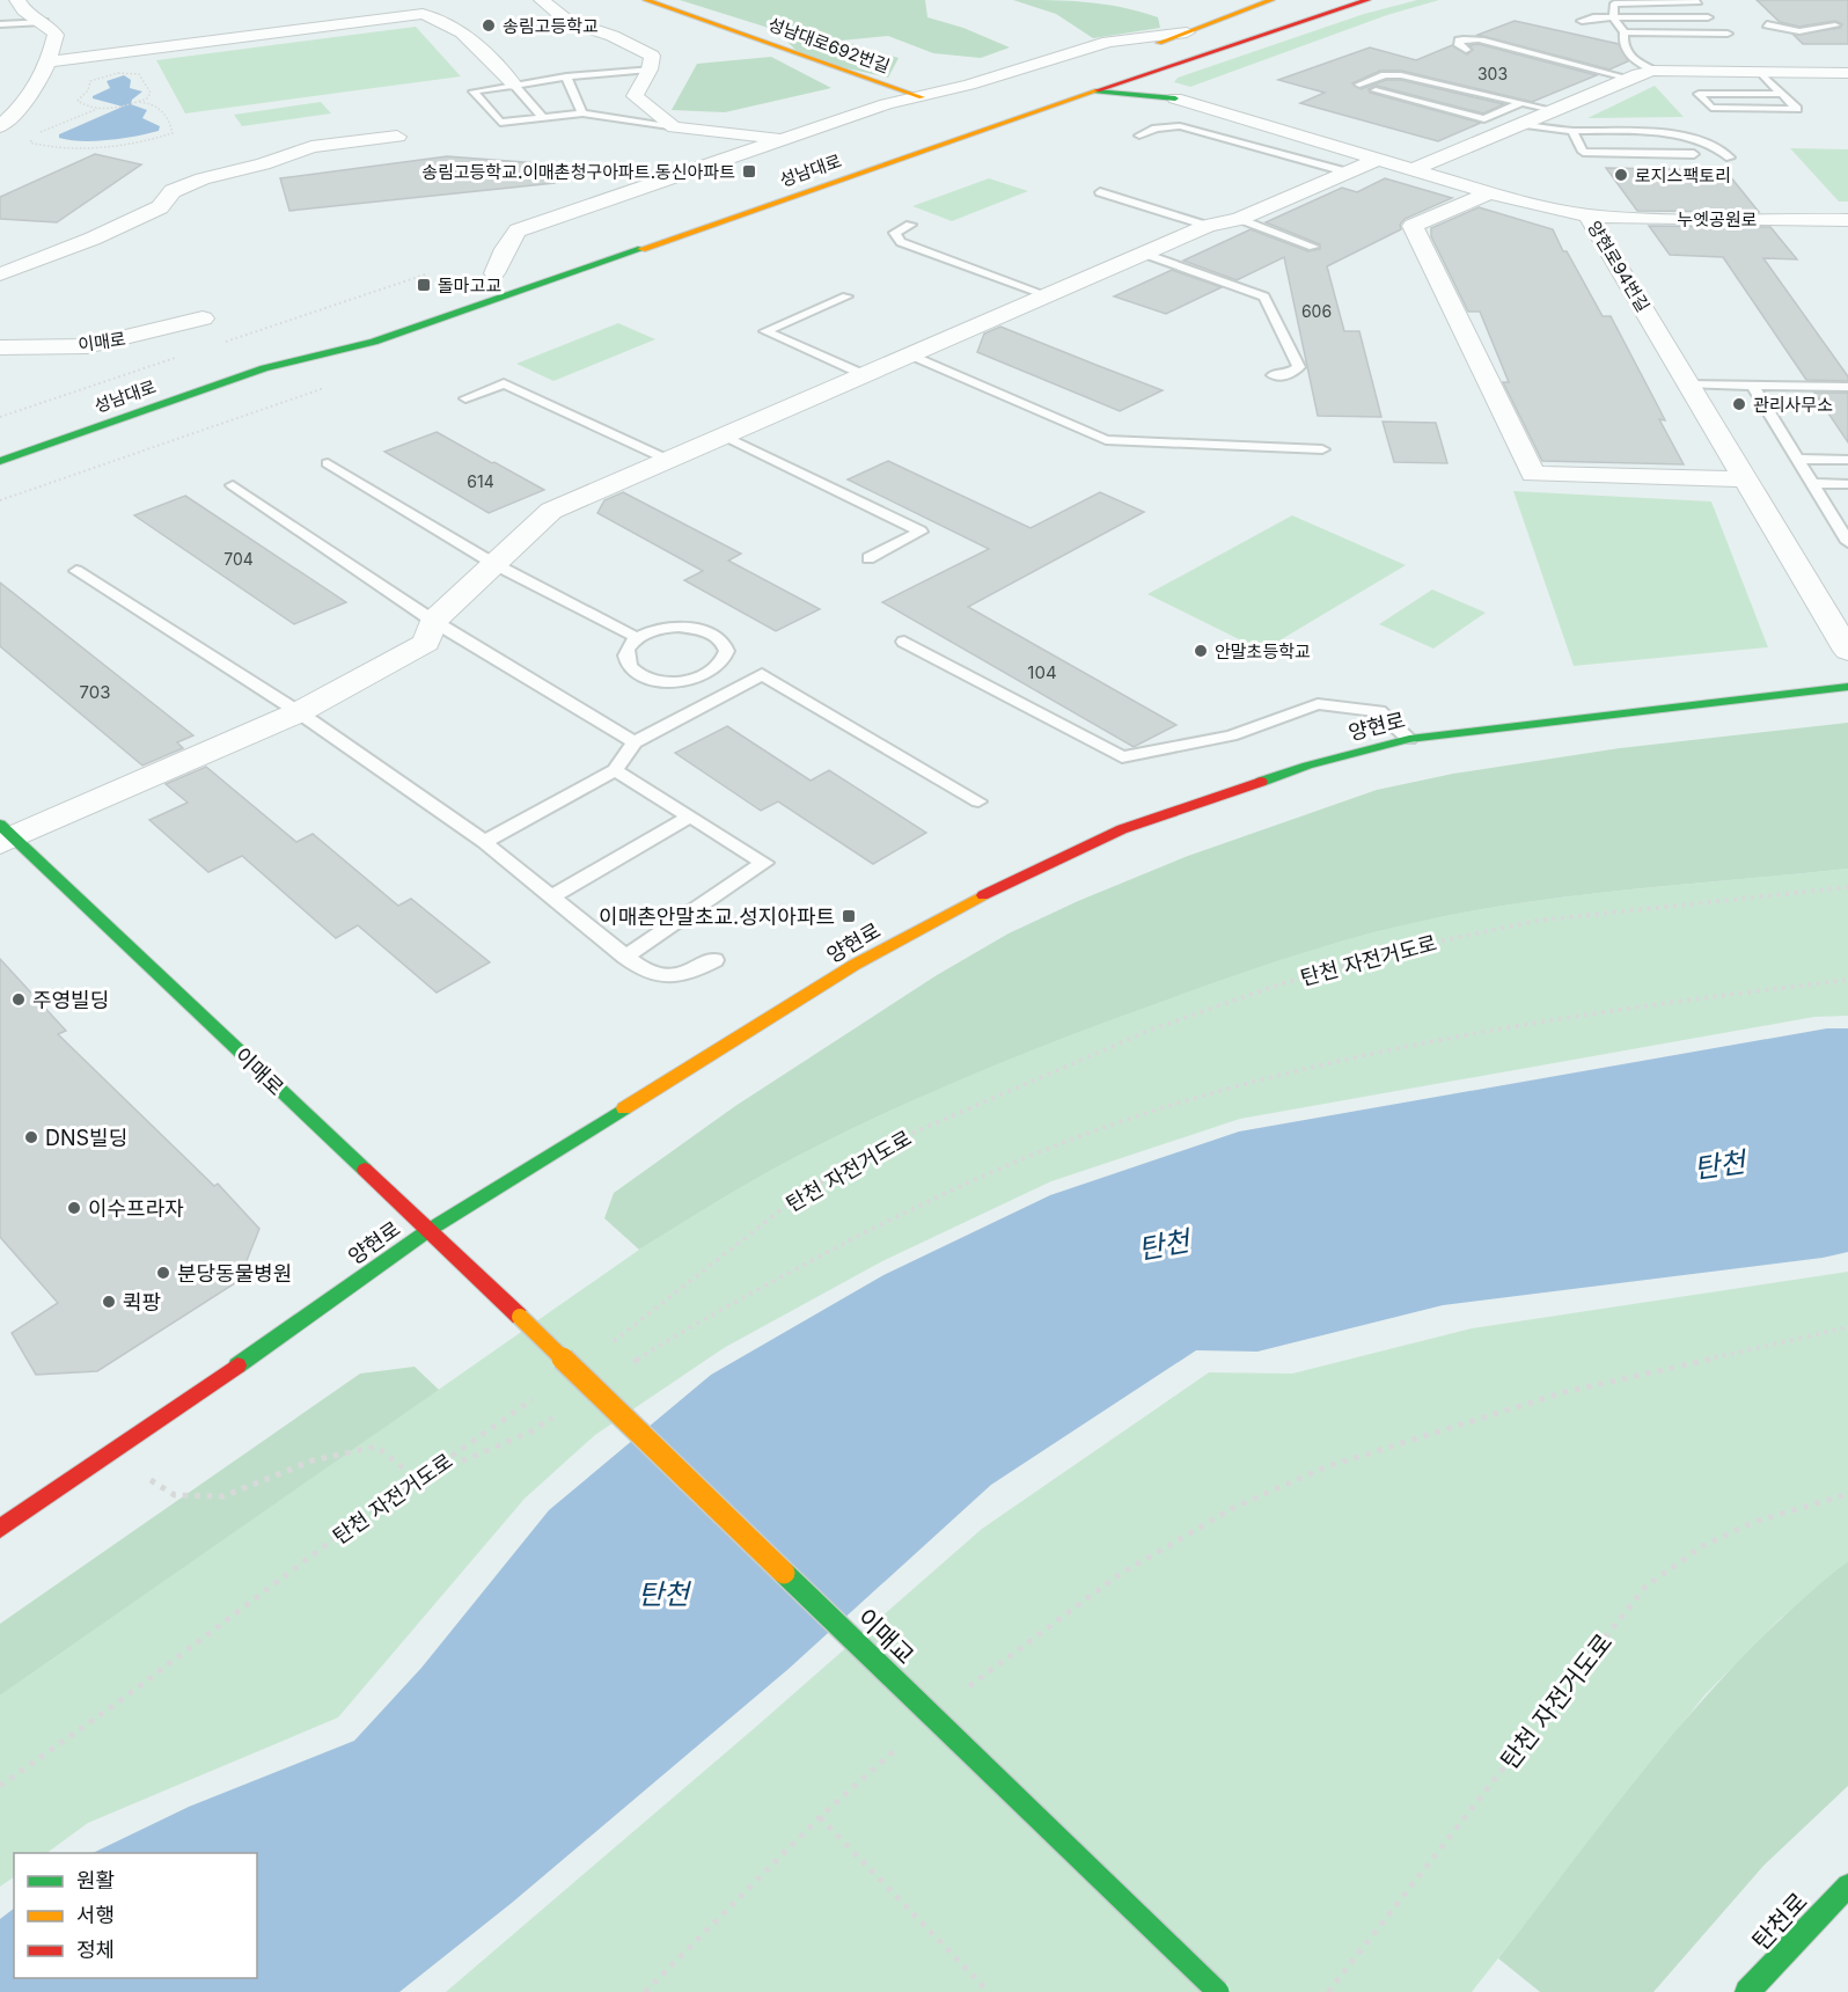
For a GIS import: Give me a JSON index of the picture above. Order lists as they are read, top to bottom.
{
  "streets": {
    "main road": [
      "성남대로692번길",
      "성남대로",
      "이매로",
      "양현로",
      "이매교",
      "탄천로"
    ],
    "street": ["누엣공원로", "양현로94번길"],
    "path": ["탄천 자전거도로"]
  },
  "crossings": [
    ["누엣공원로", "양현로94번길"],
    ["이매로", "양현로"],
    ["이매로", "이매교"]
  ],
  "water": ["탄천"],
  "places": {
    "other": [
      "송림고등학교",
      "로지스팩토리",
      "관리사무소",
      "안말초등학교",
      "주영빌딩",
      "DNS빌딩",
      "이수프라자",
      "분당동물병원",
      "퀵팡"
    ],
    "transit": ["송림고등학교.이매촌청구아파트.동신아파트", "돌마고교", "이매촌안말초교.성지아파트"]
  },
  "house_numbers": [
    "303",
    "606",
    "614",
    "704",
    "104",
    "703"
  ],
  "legend": ["원활", "서행", "정체"]
}
